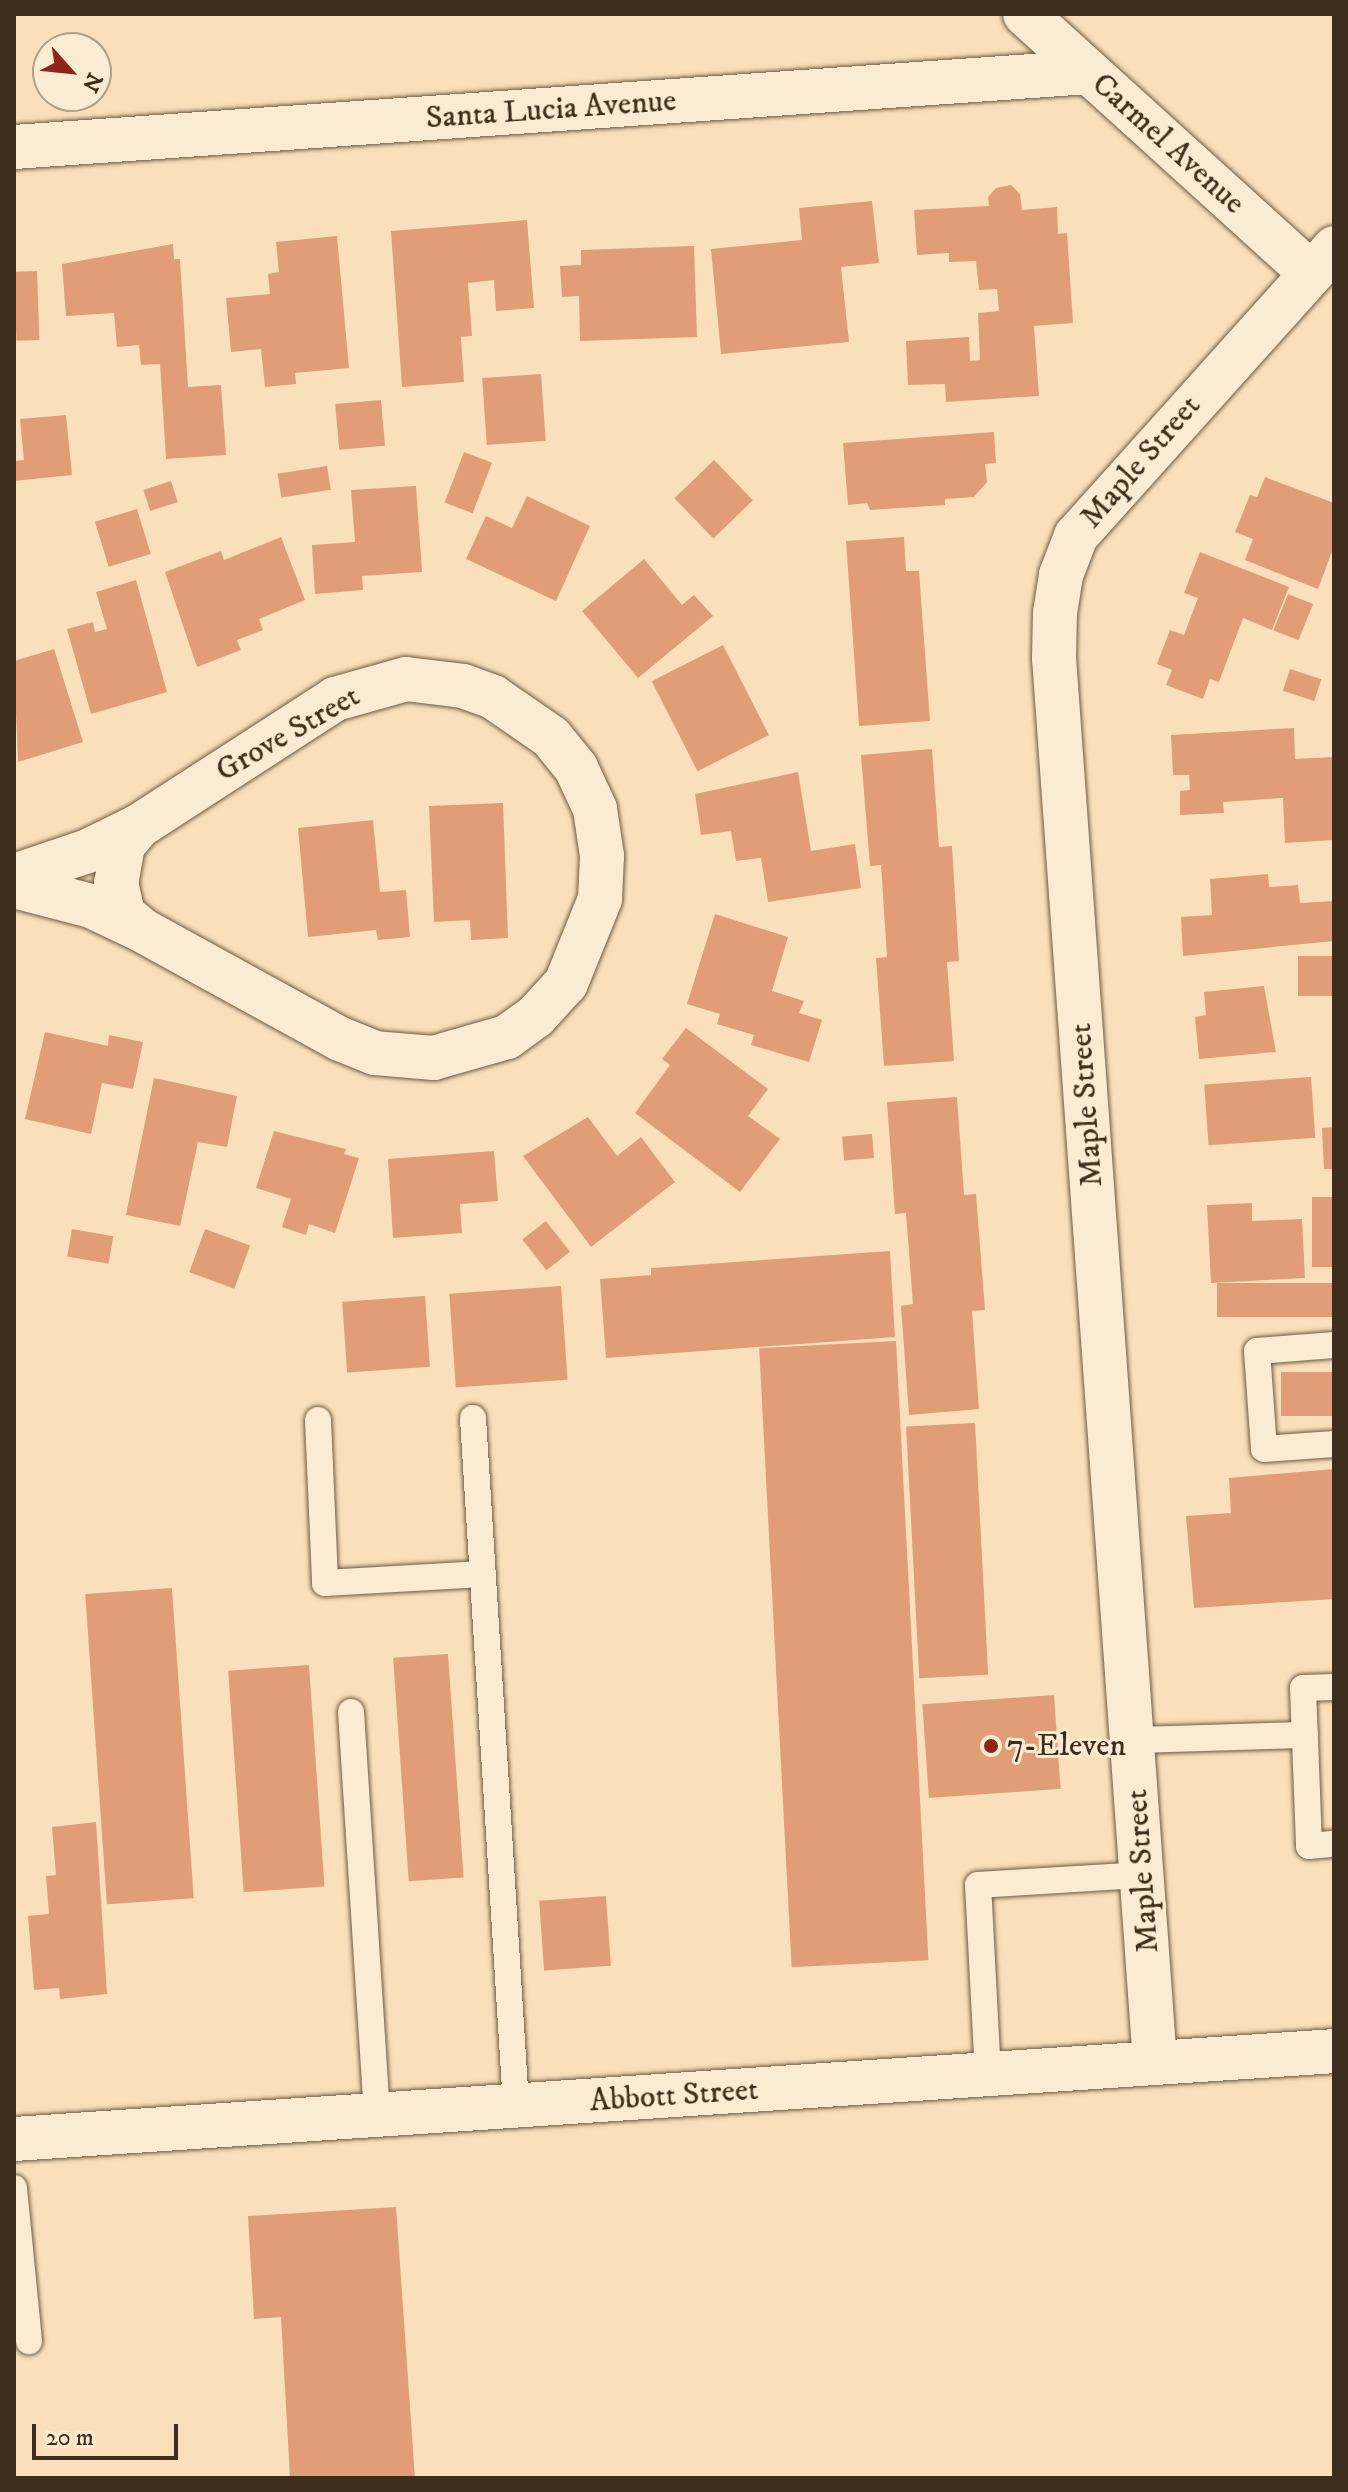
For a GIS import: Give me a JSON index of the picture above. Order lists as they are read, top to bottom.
{
  "streets": {
    "street": [
      "Santa Lucia Avenue",
      "Carmel Avenue",
      "Maple Street",
      "Grove Street",
      "Abbott Street"
    ]
  },
  "crossings": [
    ["Santa Lucia Avenue", "Carmel Avenue"],
    ["Carmel Avenue", "Maple Street"],
    ["Maple Street", "Abbott Street"]
  ],
  "places": ["7-Eleven"],
  "scale_bar": "20 m",
  "north": "bottom right"
}
